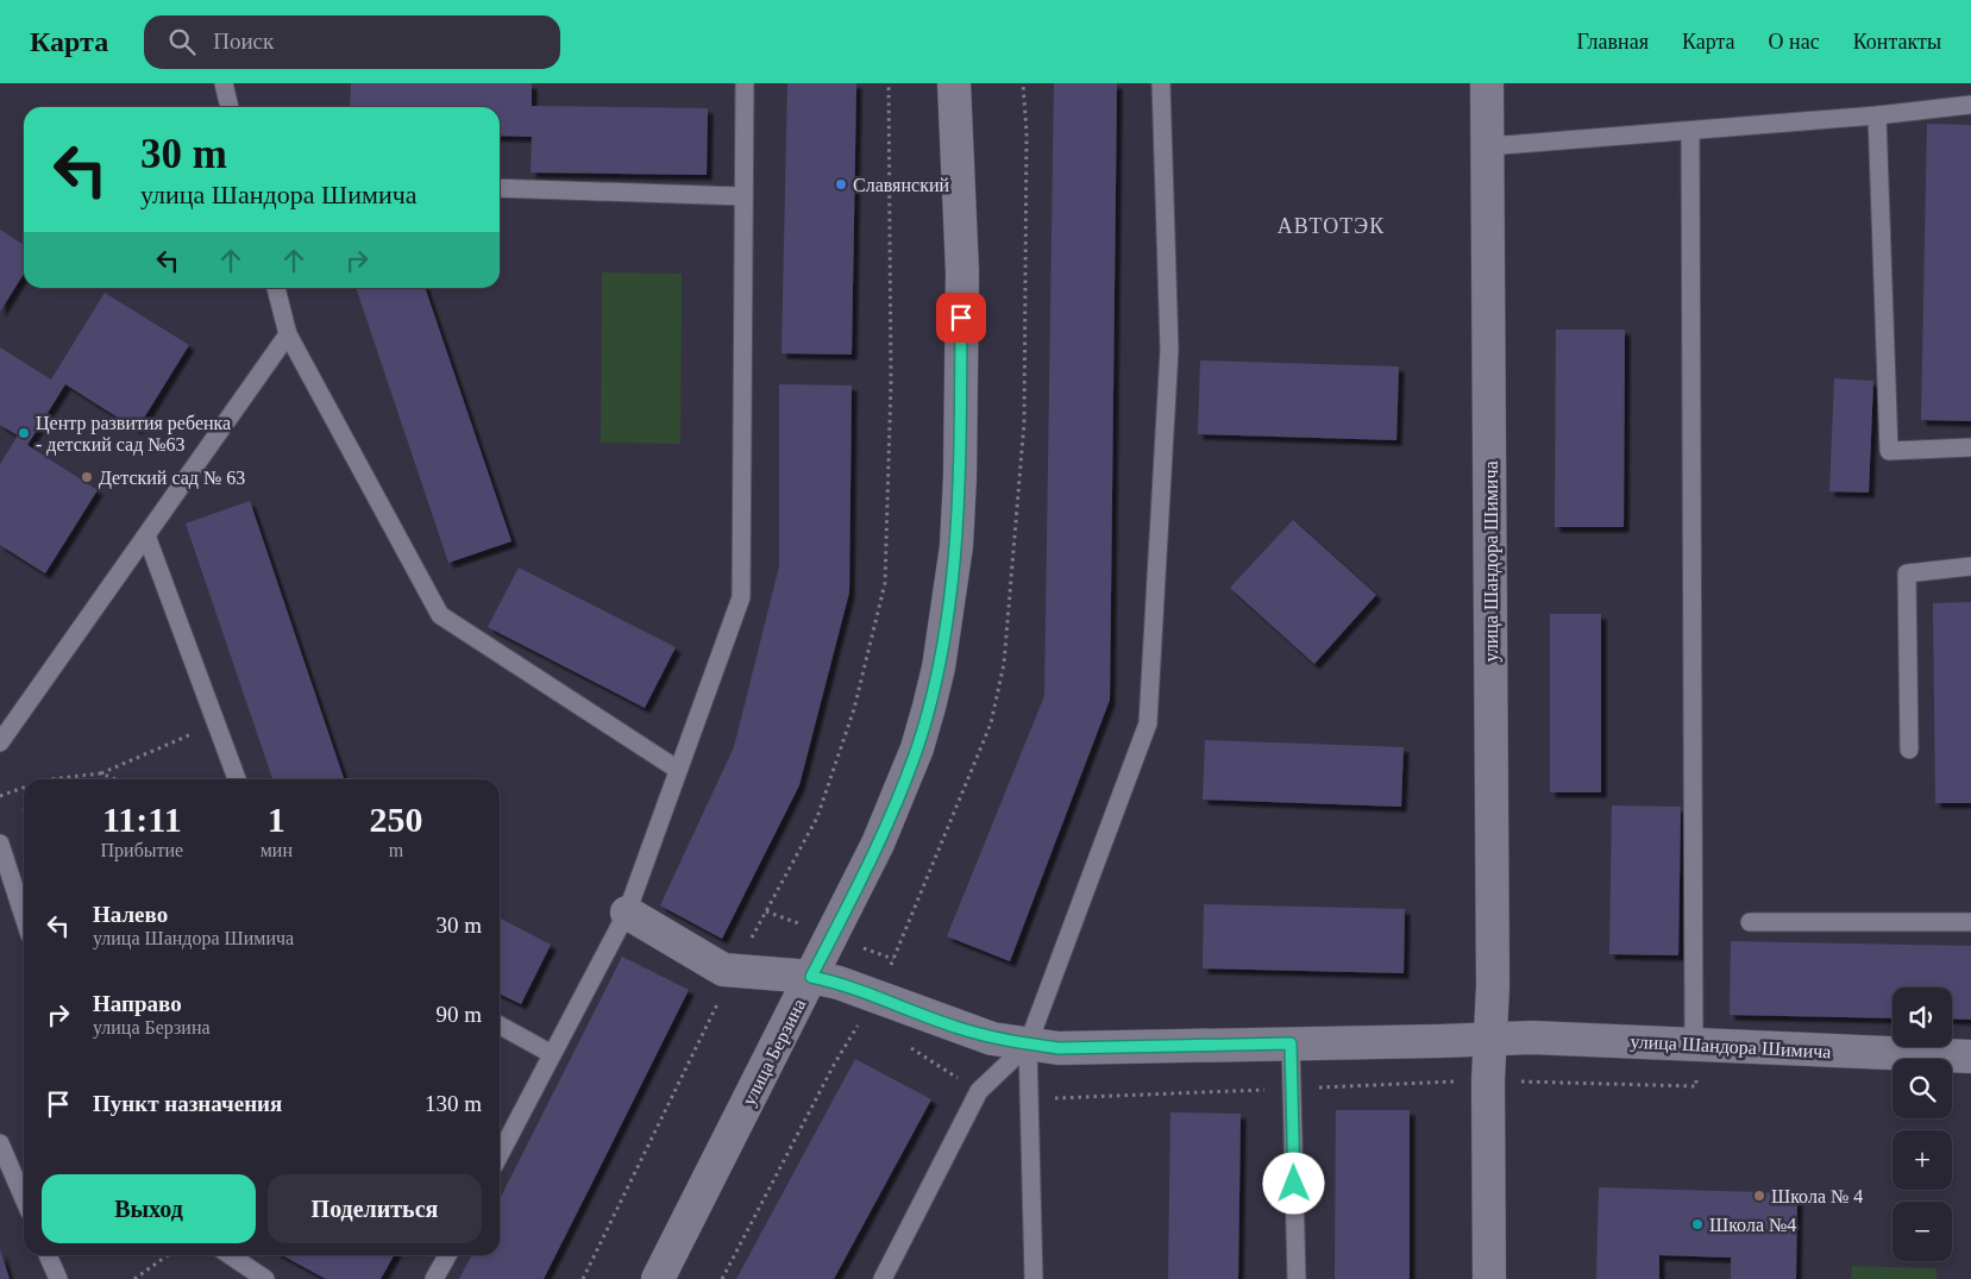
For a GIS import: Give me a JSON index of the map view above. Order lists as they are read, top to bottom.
{
  "streets": {
    "street": ["улица Шандора Шимича", "улица Берзина"]
  },
  "crossings": [
    ["улица Шандора Шимича", "улица Берзина"]
  ],
  "districts": ["АВТОТЭК"],
  "places": [
    "Славянский",
    "Центр развития ребенка - детский сад №63",
    "Детский сад № 63",
    "Школа № 4",
    "Школа №4"
  ],
  "page": {
    "header": "Карта",
    "search": "Поиск",
    "nav": [
      "Главная",
      "Карта",
      "О нас",
      "Контакты"
    ],
    "turn": ["30 m", "улица Шандора Шимича"],
    "eta": [
      "11:11",
      "Прибытие",
      "1",
      "мин",
      "250",
      "m"
    ],
    "list": [
      {
        "name": "Налево",
        "note": "улица Шандора Шимича",
        "value": "30 m"
      },
      {
        "name": "Направо",
        "note": "улица Берзина",
        "value": "90 m"
      },
      {
        "name": "Пункт назначения",
        "value": "130 m"
      }
    ],
    "map_buttons": ["+", "−"],
    "buttons": ["Выход", "Поделиться"]
  }
}
